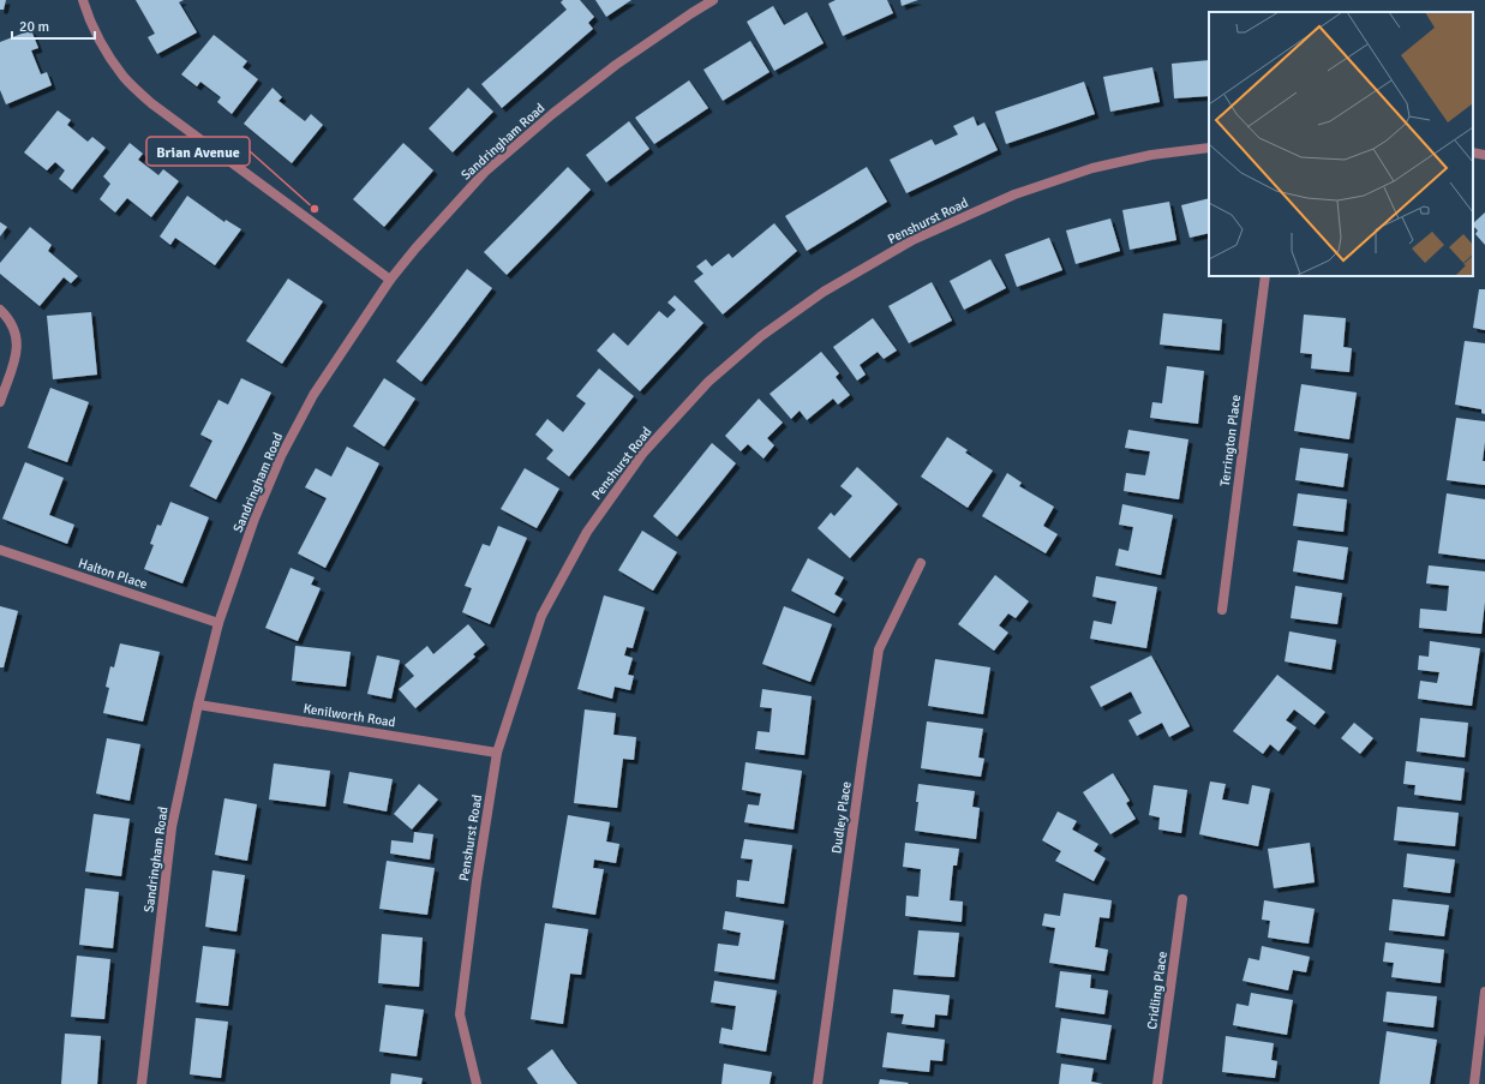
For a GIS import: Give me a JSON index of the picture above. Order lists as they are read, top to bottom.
{
  "streets": {
    "street": [
      "Sandringham Road",
      "Penshurst Road",
      "Terrington Place",
      "Halton Place",
      "Kenilworth Road",
      "Dudley Place",
      "Cridling Place"
    ]
  },
  "crossings": [
    ["Sandringham Road", "Halton Place"],
    ["Sandringham Road", "Kenilworth Road"],
    ["Penshurst Road", "Kenilworth Road"]
  ],
  "places": ["Brian Avenue"],
  "scale_bar": "20 m"
}
